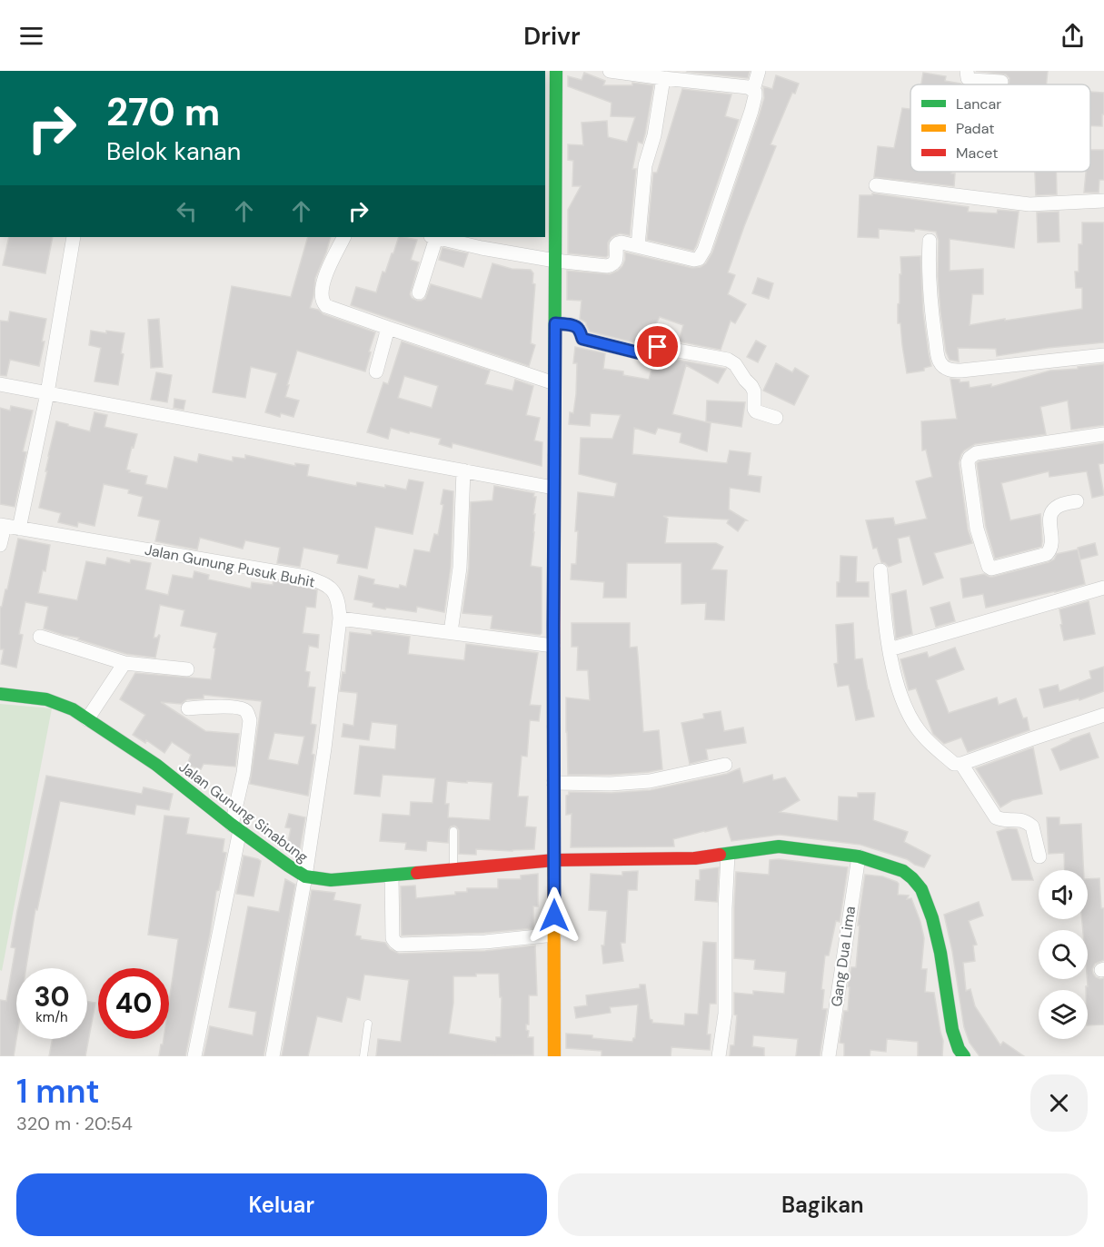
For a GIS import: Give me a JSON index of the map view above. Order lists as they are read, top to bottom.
{
  "streets": {
    "street": ["Jalan Gunung Pusuk Buhit", "Jalan Gunung Sinabung", "Gang Dua Lima"]
  },
  "crossings": [
    ["Jalan Gunung Pusuk Buhit", "Jalan Gunung Sinabung"],
    ["Jalan Gunung Sinabung", "Gang Dua Lima"]
  ],
  "legend": ["Lancar", "Padat", "Macet"],
  "page": {
    "header": "Drivr",
    "turn": ["270 m", "Belok kanan"],
    "speed": "30 km/h",
    "limit": "40",
    "heading": ["1 mnt", "320 m · 20:54"],
    "buttons": ["Keluar", "Bagikan"]
  }
}
